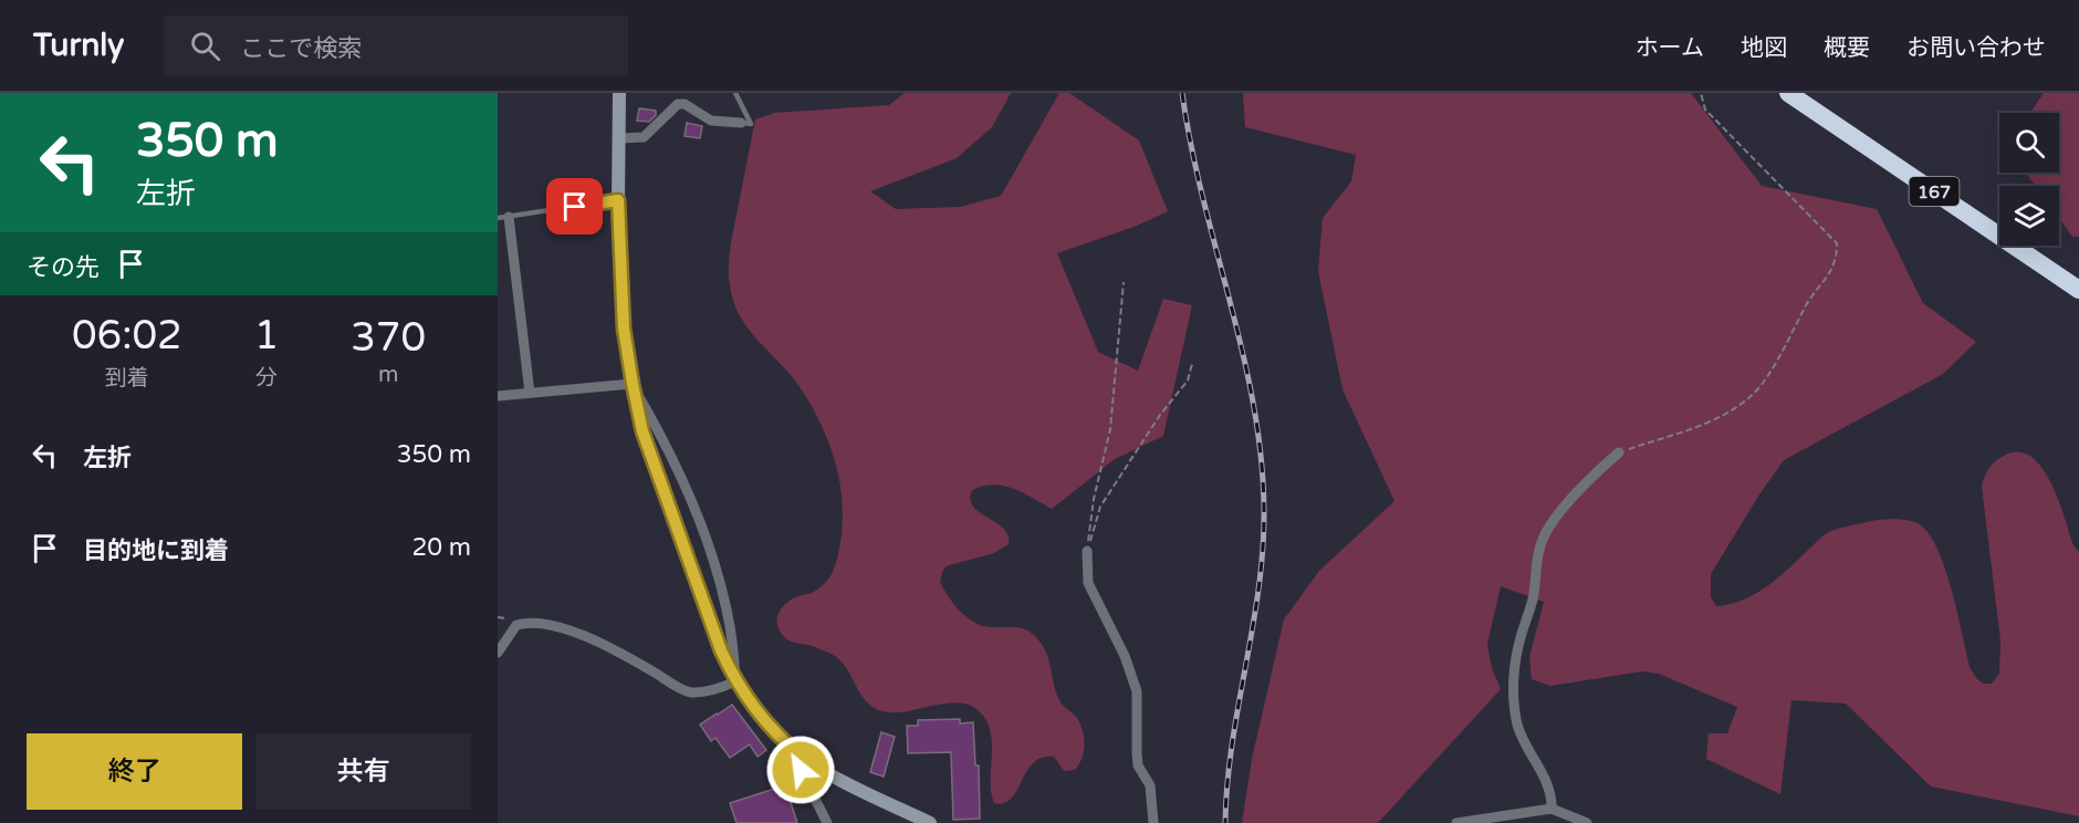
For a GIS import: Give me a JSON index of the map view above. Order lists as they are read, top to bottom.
{
  "streets": {
    "highway": ["167"]
  },
  "page": {
    "header": "Turnly",
    "search": "ここで検索",
    "nav": [
      "ホーム",
      "地図",
      "概要",
      "お問い合わせ"
    ],
    "turn": ["350 m", "左折"],
    "then": "その先",
    "eta": [
      "06:02",
      "到着",
      "1",
      "分",
      "370",
      "m"
    ],
    "list": [
      {
        "name": "左折",
        "value": "350 m"
      },
      {
        "name": "目的地に到着",
        "value": "20 m"
      }
    ],
    "buttons": ["終了", "共有"]
  }
}
